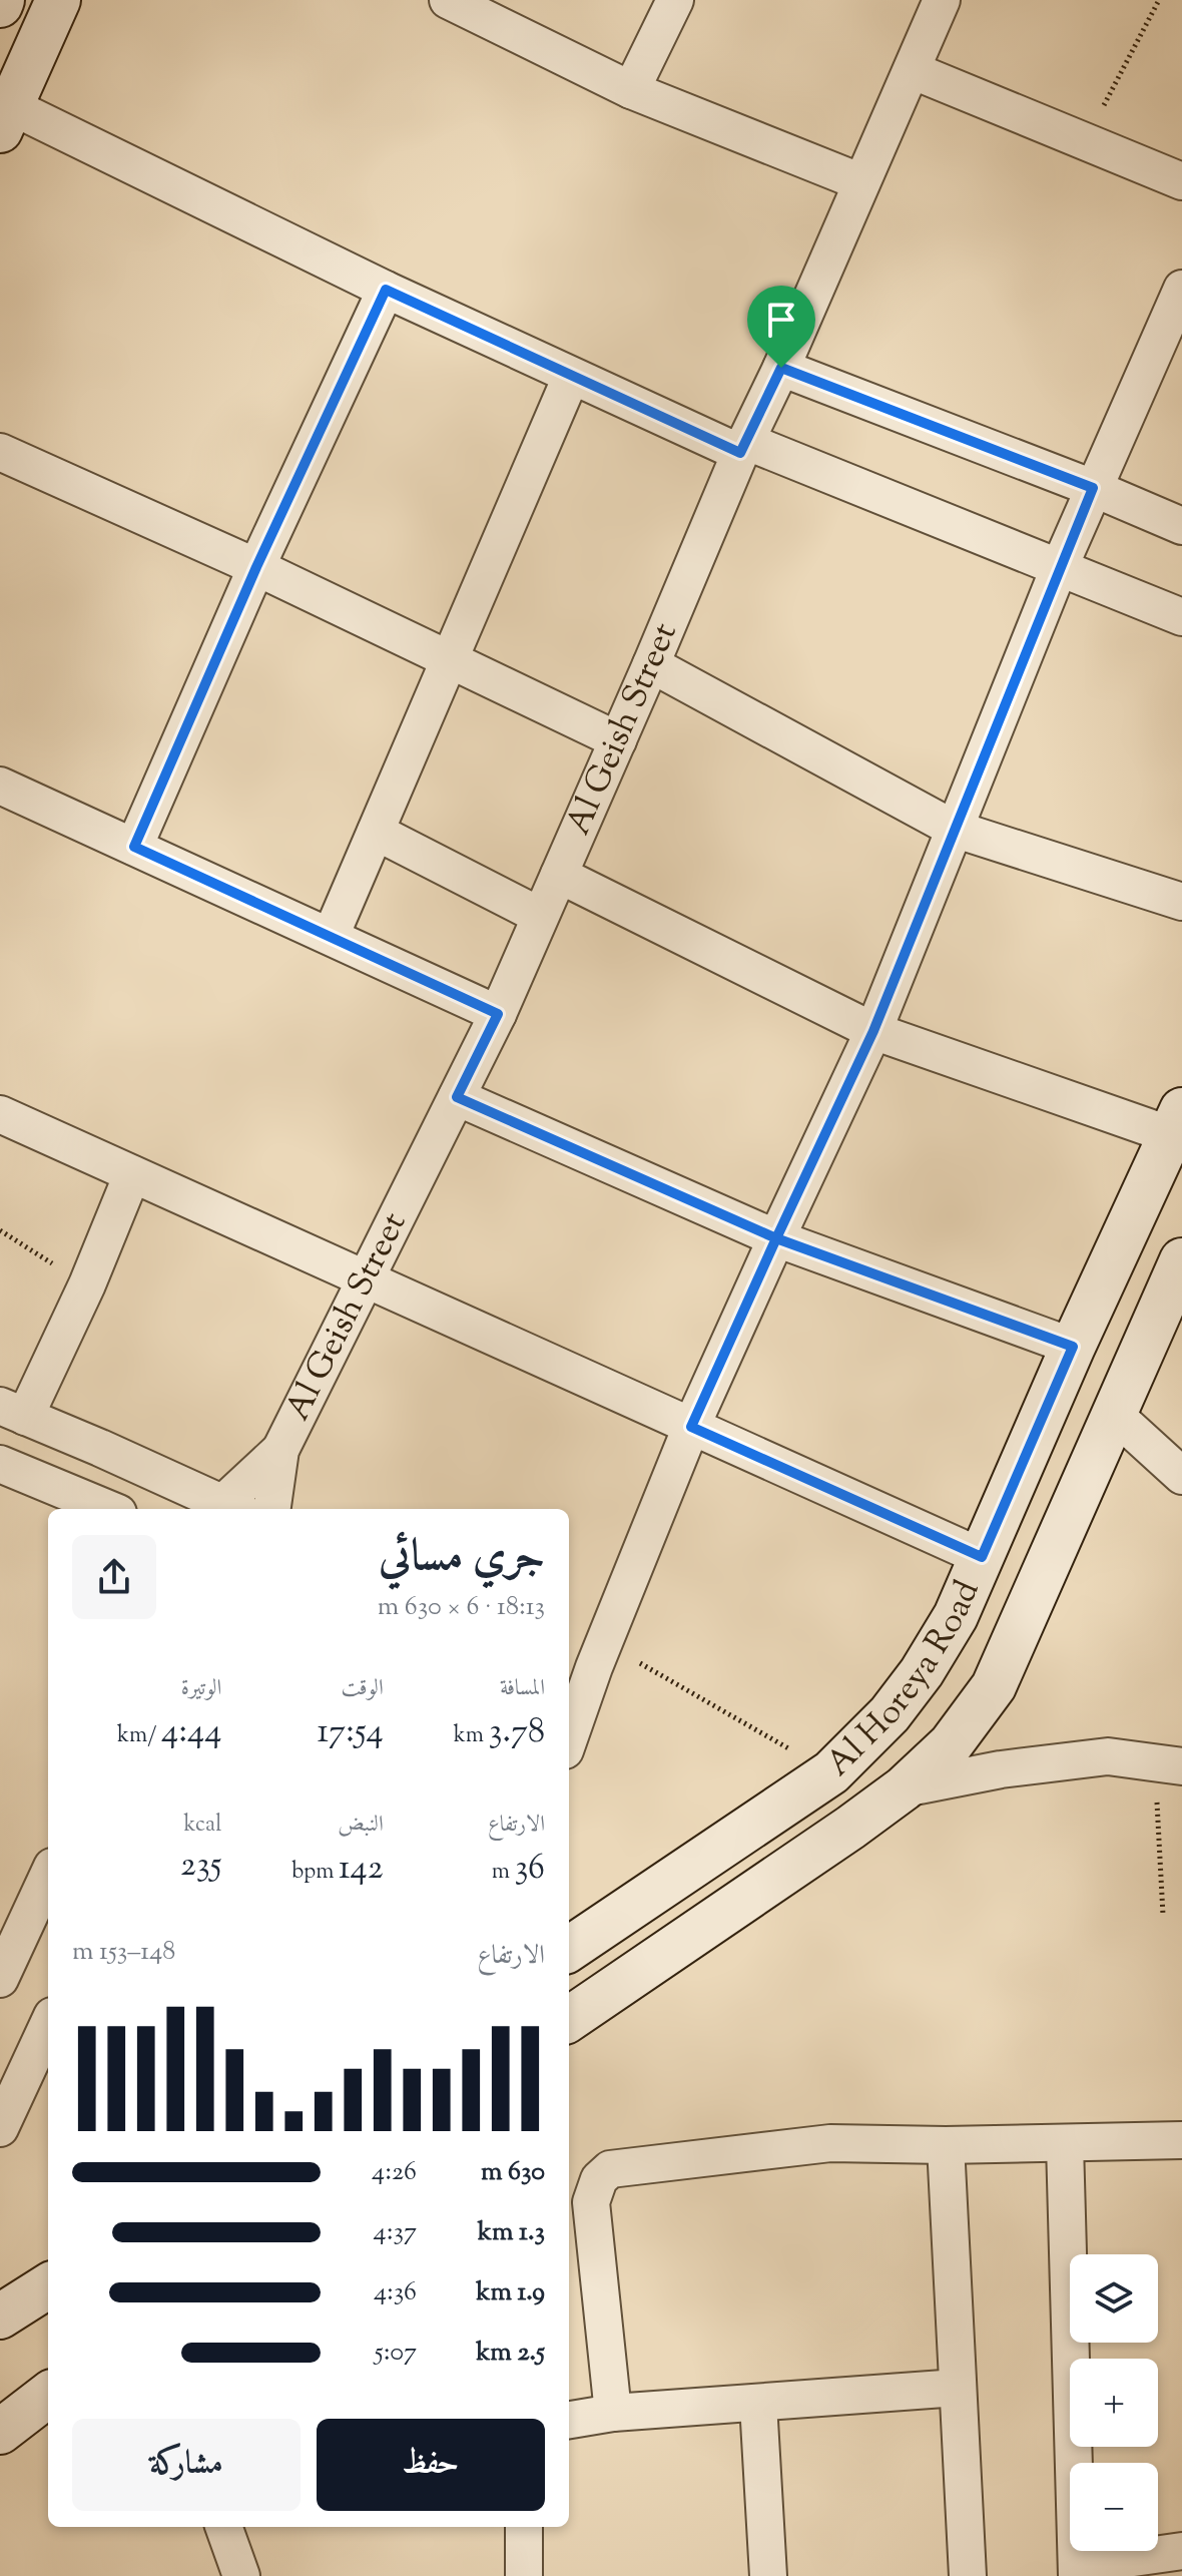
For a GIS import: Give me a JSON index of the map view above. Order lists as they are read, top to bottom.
{
  "streets": {
    "main road": ["Al Horeya Road"],
    "street": ["Al Geish Street"]
  },
  "page": {
    "heading": ["جري مسائي", "18:13 · 6 × 630 m"],
    "stats": [
      ["المسافة", "3.78 km"],
      ["الوقت", "17:54"],
      ["الوتيرة", "4:44 /km"],
      ["الارتفاع", "36 m"],
      ["النبض", "142 bpm"],
      ["kcal", "235"]
    ],
    "chart": ["الارتفاع", "148–153 m"],
    "list": [
      {
        "name": "630 m",
        "note": "4:26"
      },
      {
        "name": "1.3 km",
        "note": "4:37"
      },
      {
        "name": "1.9 km",
        "note": "4:36"
      },
      {
        "name": "2.5 km",
        "note": "5:07"
      }
    ],
    "map_buttons": ["+", "−"],
    "buttons": ["حفظ", "مشاركة"]
  }
}
